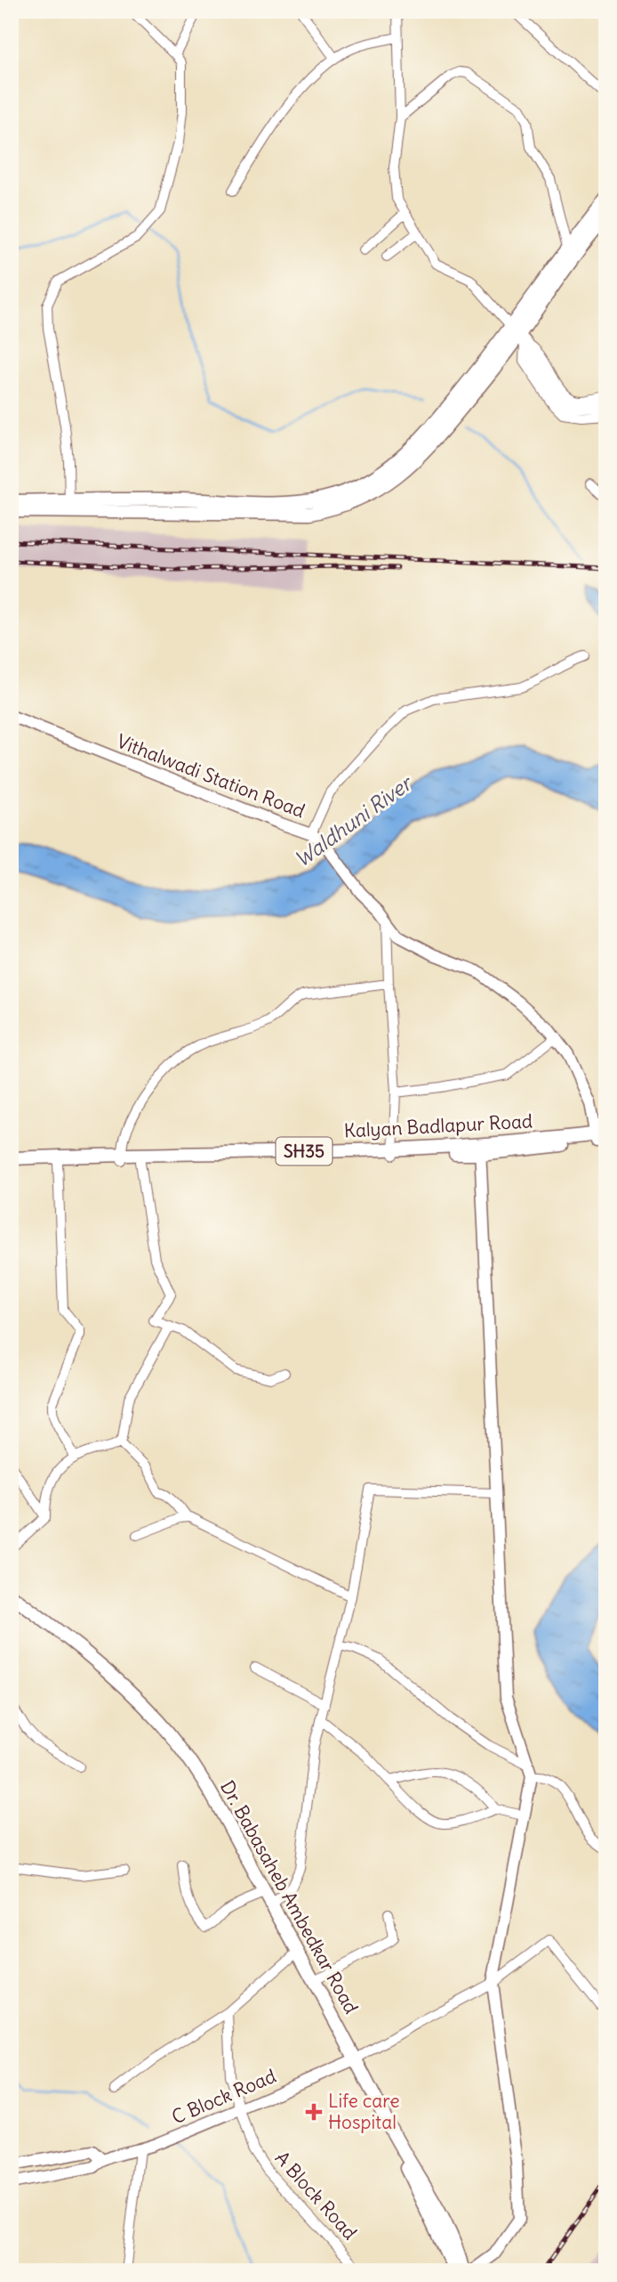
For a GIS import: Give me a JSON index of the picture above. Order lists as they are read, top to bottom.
{
  "streets": {
    "main road": ["Kalyan Badlapur Road", "SH35", "Dr. Babasaheb Ambedkar Road"],
    "street": ["Vithalwadi Station Road", "C Block Road", "A Block Road"]
  },
  "crossings": [
    ["Vithalwadi Station Road", "Kalyan Badlapur Road"],
    ["Dr. Babasaheb Ambedkar Road", "C Block Road"],
    ["C Block Road", "A Block Road"]
  ],
  "water": ["Waldhuni River"],
  "places": {
    "health": ["Life care Hospital"]
  }
}
